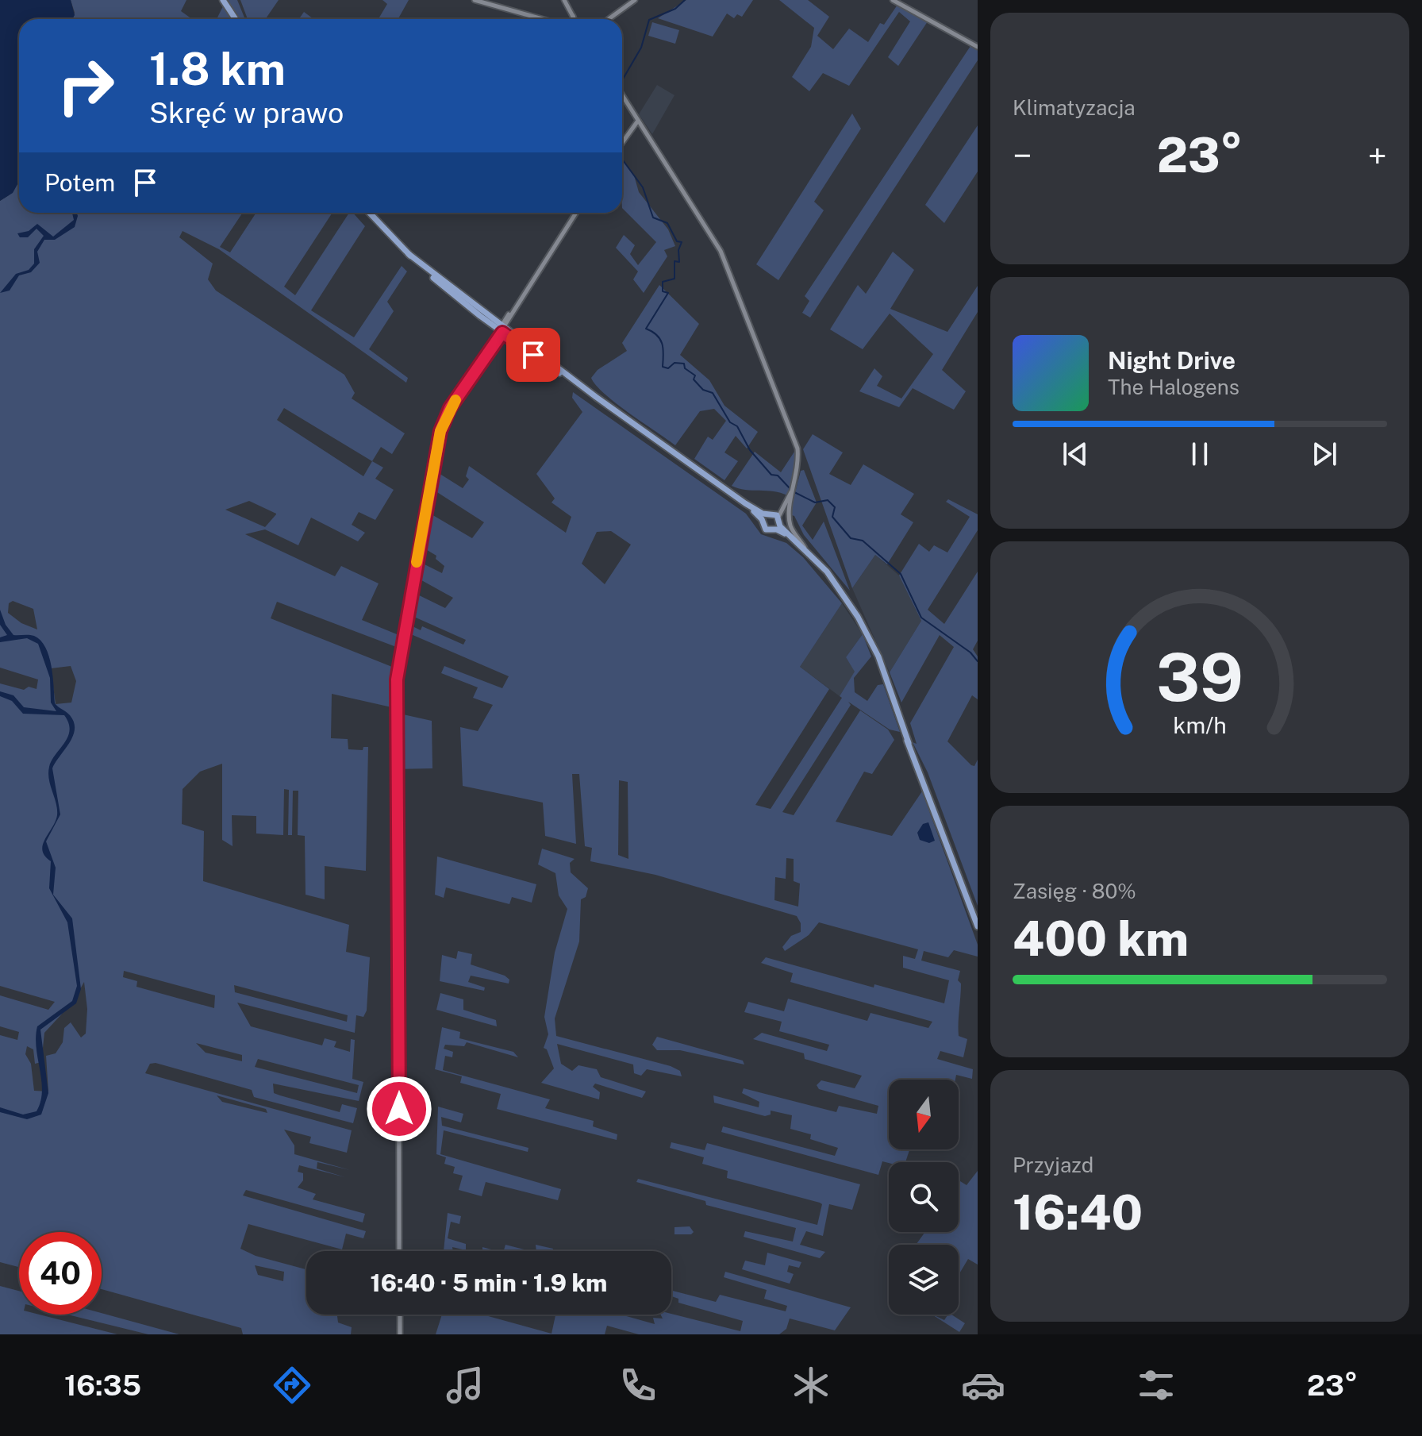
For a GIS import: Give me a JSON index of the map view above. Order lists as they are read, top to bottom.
{
  "north": "bottom",
  "page": {
    "tile": [
      "Klimatyzacja",
      ["Zasięg · 80%", "400 km"],
      ["Przyjazd", "16:40"]
    ],
    "turn": ["1.8 km", "Skręć w prawo"],
    "heat": ["−", "23°", "+"],
    "then": "Potem",
    "song": ["Night Drive", "The Halogens"],
    "limit": "40",
    "trip": "16:40 · 5 min · 1.9 km",
    "tabs": ["16:35", "23°"],
    "gauge": ["39", "km/h"]
  }
}
